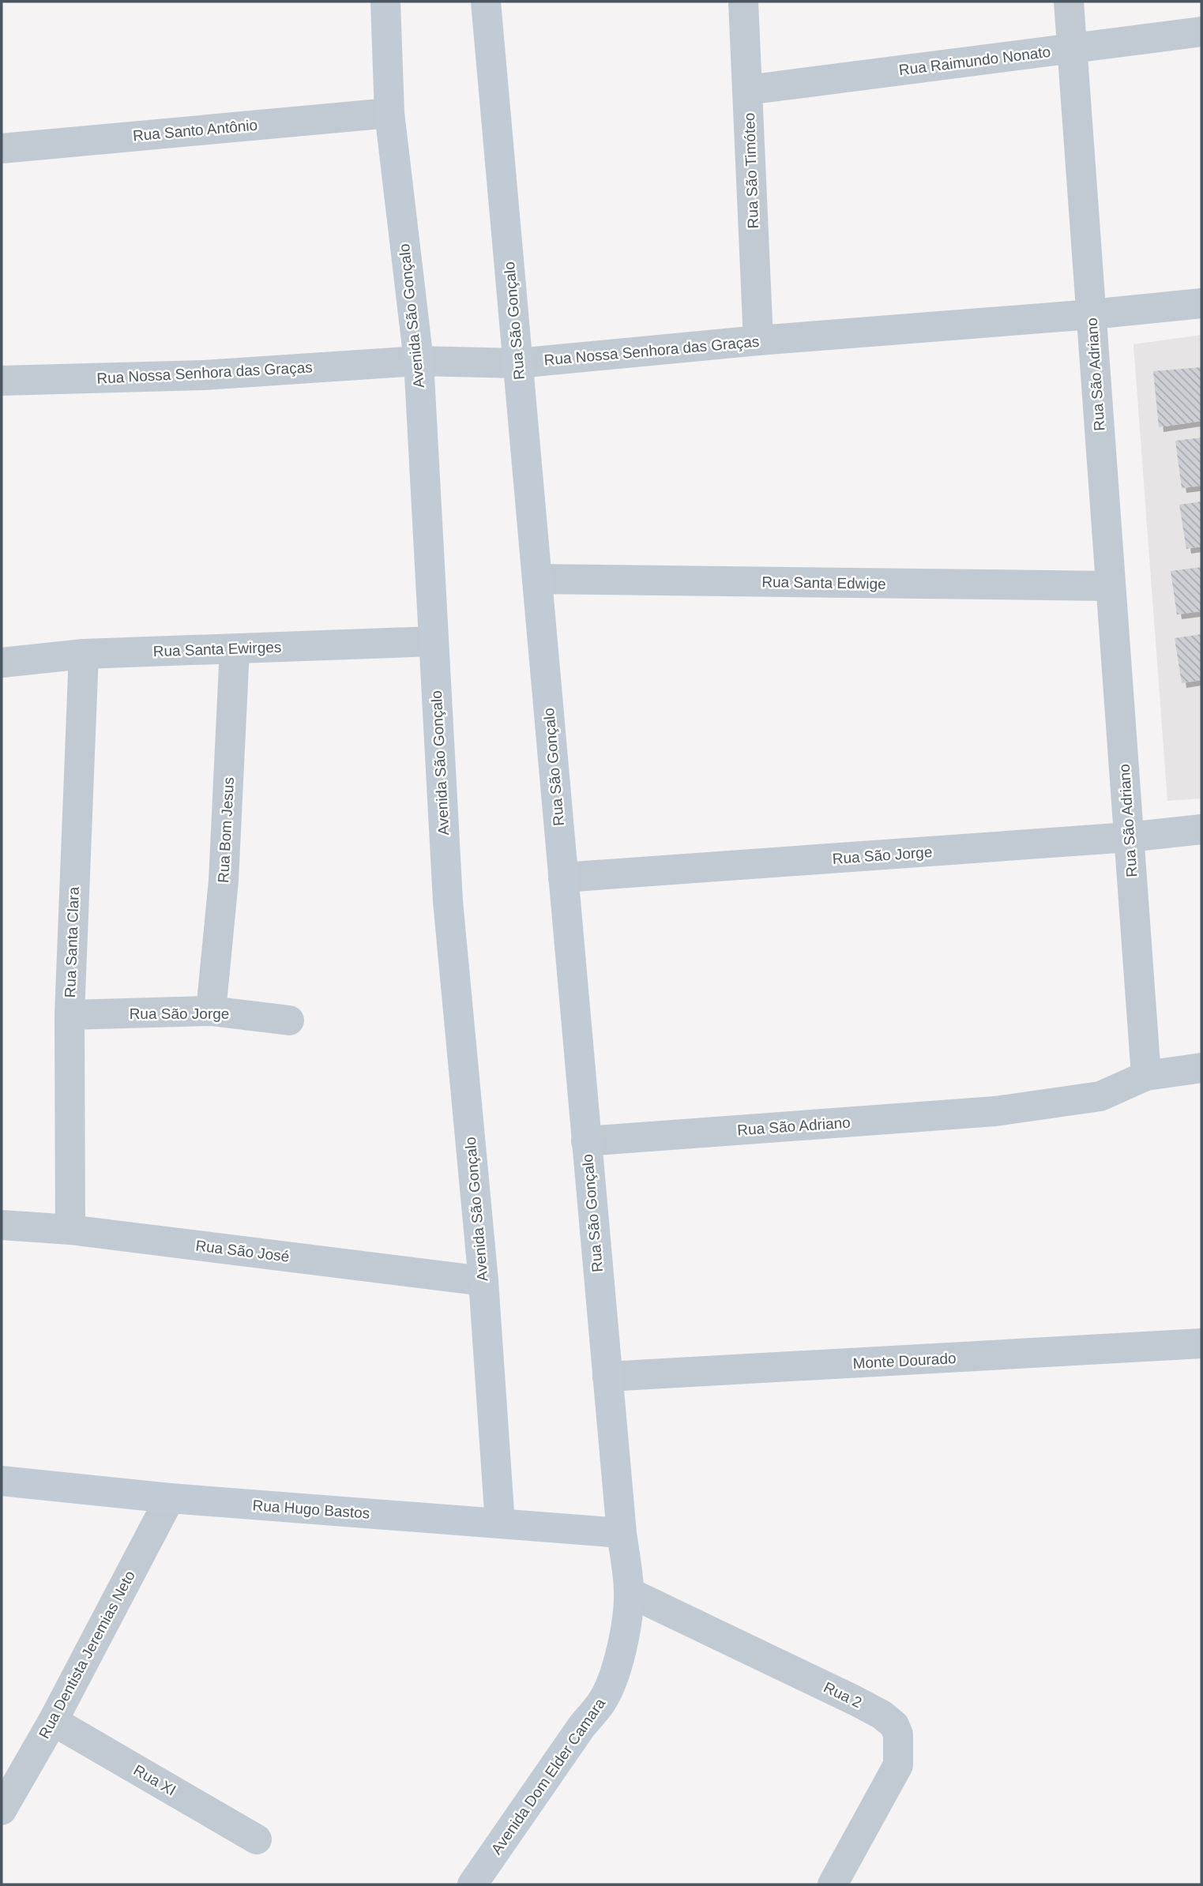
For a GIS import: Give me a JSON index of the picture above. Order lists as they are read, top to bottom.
{
  "streets": {
    "street": [
      "Rua Raimundo Nonato",
      "Rua Santo Antônio",
      "Rua São Timóteo",
      "Avenida São Gonçalo",
      "Rua São Gonçalo",
      "Rua Nossa Senhora das Graças",
      "Rua São Adriano",
      "Rua Santa Edwige",
      "Rua Santa Ewirges",
      "Rua Bom Jesus",
      "Rua São Jorge",
      "Rua Santa Clara",
      "Rua São José",
      "Monte Dourado",
      "Rua Hugo Bastos",
      "Rua Dentista Jeremias Neto",
      "Rua 2",
      "Avenida Dom Elder Camara",
      "Rua XI"
    ]
  },
  "crossings": [
    ["Rua Raimundo Nonato", "Rua São Timóteo"],
    ["Rua Raimundo Nonato", "Rua São Adriano"],
    ["Rua Santo Antônio", "Avenida São Gonçalo"],
    ["Rua São Timóteo", "Rua Nossa Senhora das Graças"],
    ["Avenida São Gonçalo", "Rua Nossa Senhora das Graças"],
    ["Avenida São Gonçalo", "Rua Santa Ewirges"],
    ["Avenida São Gonçalo", "Rua São José"],
    ["Avenida São Gonçalo", "Rua Hugo Bastos"],
    ["Rua São Gonçalo", "Rua Nossa Senhora das Graças"],
    ["Rua São Gonçalo", "Rua São Adriano"],
    ["Rua São Gonçalo", "Rua Santa Edwige"],
    ["Rua São Gonçalo", "Rua São Jorge"],
    ["Rua São Gonçalo", "Monte Dourado"],
    ["Rua São Gonçalo", "Rua Hugo Bastos"],
    ["Rua São Gonçalo", "Avenida Dom Elder Camara"],
    ["Rua Nossa Senhora das Graças", "Rua São Adriano"],
    ["Rua São Adriano", "Rua Santa Edwige"],
    ["Rua São Adriano", "Rua São Jorge"],
    ["Rua Santa Ewirges", "Rua Bom Jesus"],
    ["Rua Santa Ewirges", "Rua Santa Clara"],
    ["Rua Bom Jesus", "Rua São Jorge"],
    ["Rua São Jorge", "Rua Santa Clara"],
    ["Rua Santa Clara", "Rua São José"],
    ["Rua Hugo Bastos", "Rua Dentista Jeremias Neto"],
    ["Rua Hugo Bastos", "Avenida Dom Elder Camara"],
    ["Rua Dentista Jeremias Neto", "Rua XI"],
    ["Rua 2", "Avenida Dom Elder Camara"]
  ]
}
